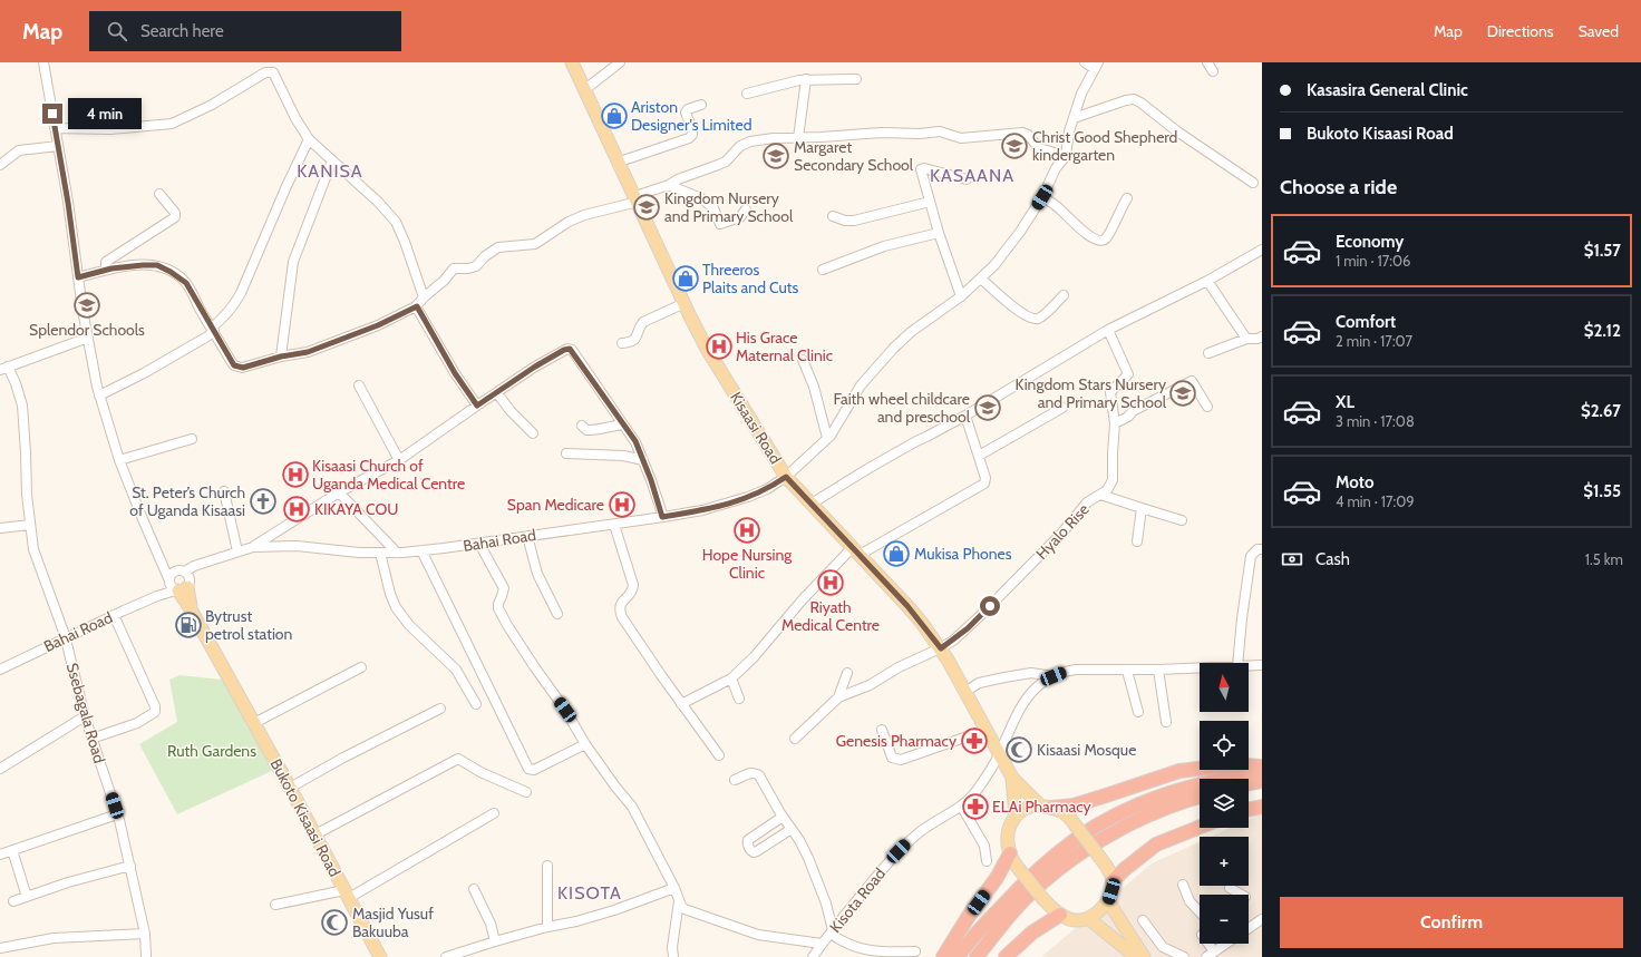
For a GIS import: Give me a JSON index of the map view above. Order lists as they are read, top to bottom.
{
  "streets": {
    "main road": ["Kisaasi Road", "Bukoto Kisaasi Road"],
    "street": [
      "Hyalo Rise",
      "Bahai Road",
      "Ssebagala Road",
      "Kisota Road"
    ]
  },
  "crossings": [
    ["Kisaasi Road", "Hyalo Rise"],
    ["Kisaasi Road", "Bahai Road"],
    ["Kisaasi Road", "Kisota Road"],
    ["Bahai Road", "Ssebagala Road"],
    ["Bahai Road", "Bukoto Kisaasi Road"]
  ],
  "districts": ["KANISA", "KASAANA", "KISOTA"],
  "parks": ["Ruth Gardens"],
  "places": {
    "shop": ["Ariston Designer's Limited", "Threeros Plaits and Cuts", "Mukisa Phones"],
    "school or university": [
      "Christ Good Shepherd kindergarten",
      "Margaret Secondary School",
      "Kingdom Nursery and Primary School",
      "Splendor Schools",
      "Kingdom Stars Nursery and Primary School",
      "Faith wheel childcare and preschool"
    ],
    "hospital": [
      "His Grace Maternal Clinic",
      "Kisaasi Church of Uganda Medical Centre",
      "Span Medicare",
      "KIKAYA COU",
      "Hope Nursing Clinic",
      "Riyath Medical Centre"
    ],
    "church": ["St. Peter’s Church of Uganda Kisaasi"],
    "fuel station": ["Bytrust petrol station"],
    "pharmacy": ["Genesis Pharmacy", "ELAi Pharmacy"],
    "mosque": ["Kisaasi Mosque", "Masjid Yusuf Bakuuba"]
  },
  "north": "top",
  "page": {
    "header": "Map",
    "search": "Search here",
    "nav": ["Map", "Directions", "Saved"],
    "banner": ["Kasasira General Clinic", "Bukoto Kisaasi Road"],
    "bubble": "4 min",
    "heading": "Choose a ride",
    "list": [
      {
        "name": "Economy",
        "note": "1 min · 17:06",
        "value": "$1.57"
      },
      {
        "name": "Comfort",
        "note": "2 min · 17:07",
        "value": "$2.12"
      },
      {
        "name": "XL",
        "note": "3 min · 17:08",
        "value": "$2.67"
      },
      {
        "name": "Moto",
        "note": "4 min · 17:09",
        "value": "$1.55"
      }
    ],
    "pay": ["Cash", "1.5 km"],
    "map_buttons": ["+", "−"],
    "buttons": "Confirm"
  }
}
